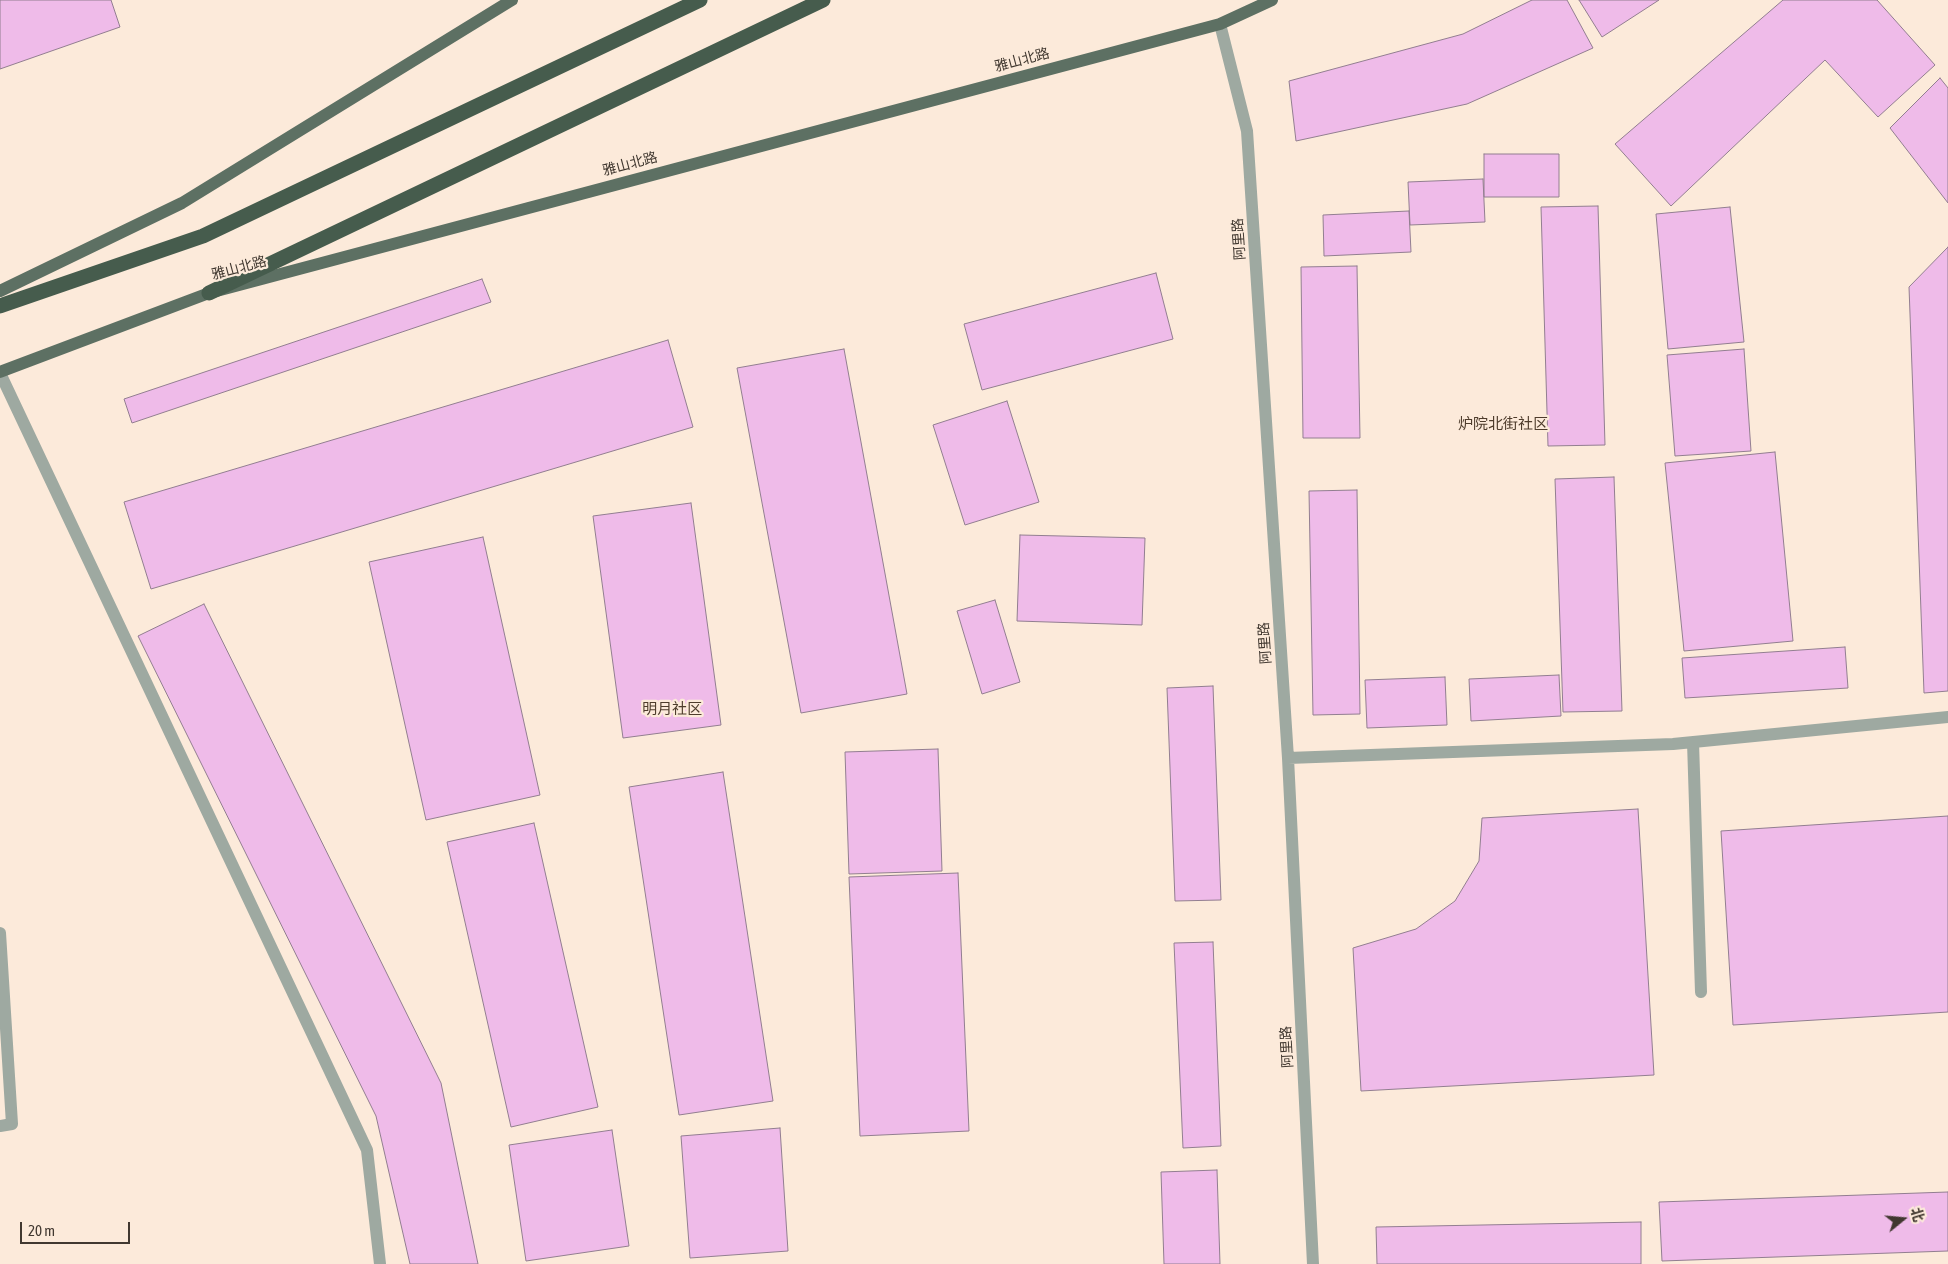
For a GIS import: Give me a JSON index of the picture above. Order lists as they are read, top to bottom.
{
  "streets": {
    "main road": ["雅山北路"],
    "street": ["阿里路"]
  },
  "crossings": [
    ["雅山北路", "阿里路"]
  ],
  "districts": ["炉院北街社区", "明月社区"],
  "scale_bar": "20 m",
  "north": "right"
}
